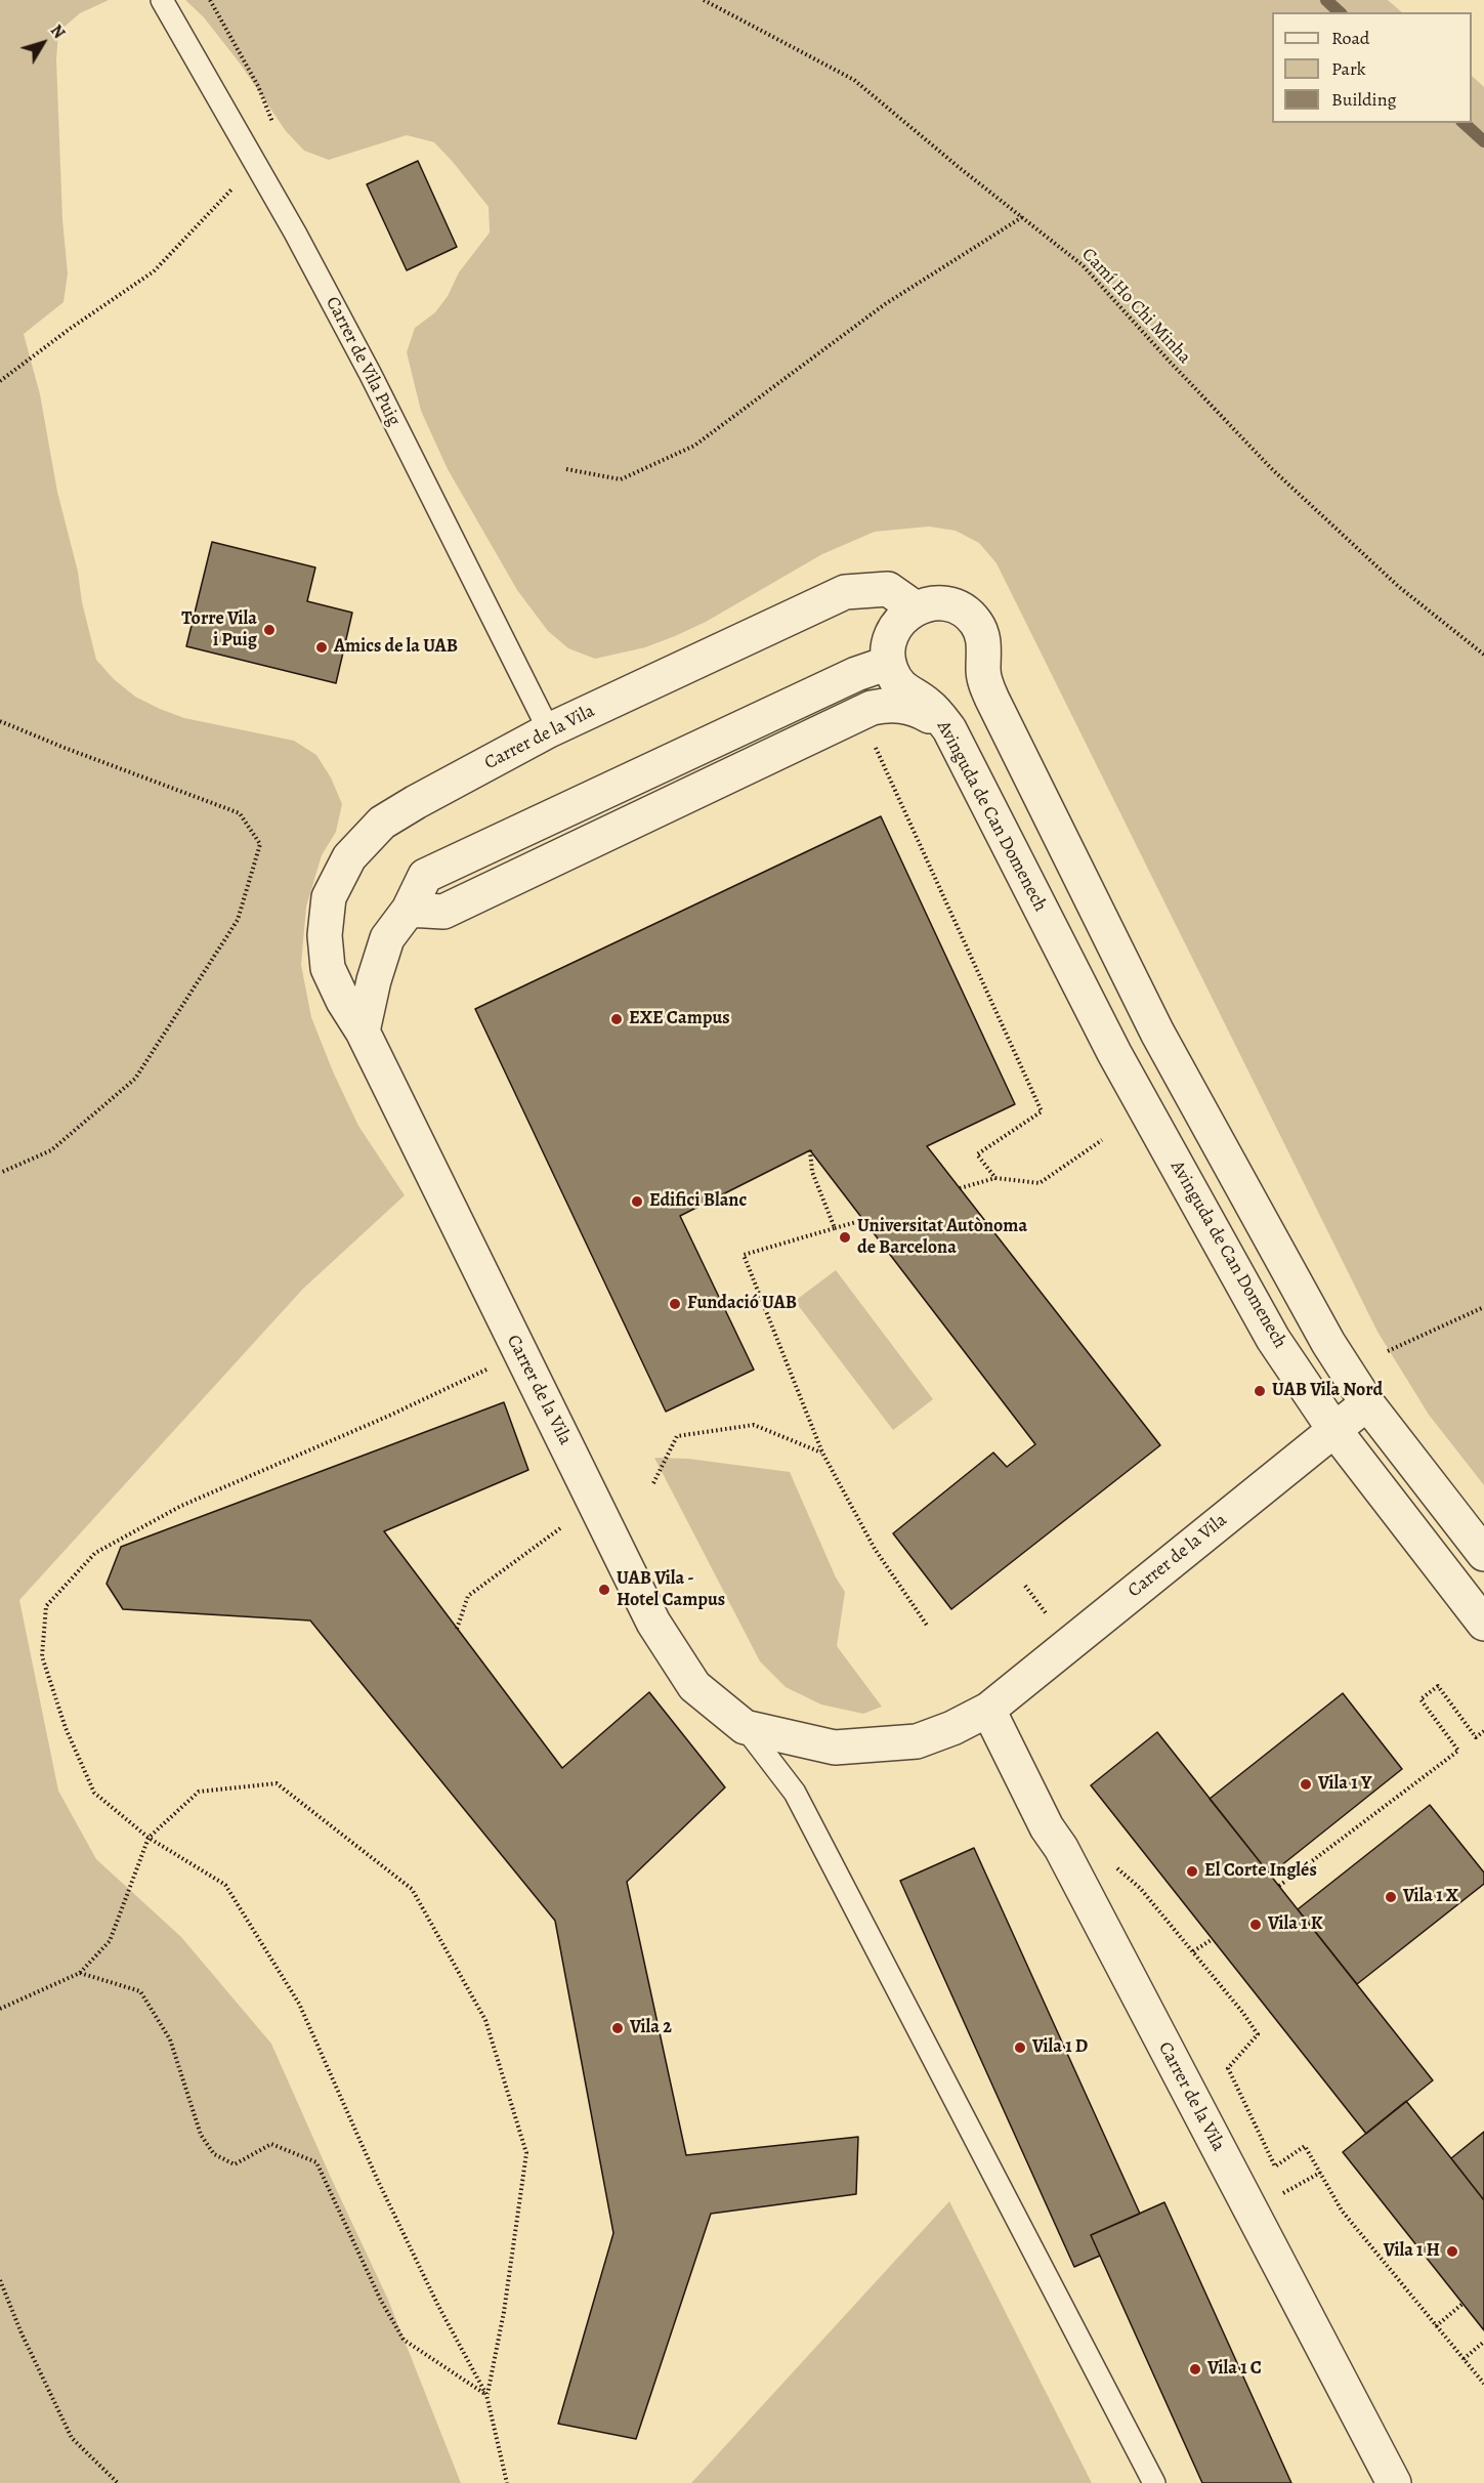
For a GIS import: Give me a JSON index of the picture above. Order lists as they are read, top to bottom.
{
  "streets": {
    "street": ["Carrer de la Vila", "Avinguda de Can Domenech"],
    "lane": ["Carrer de Vila Puig"],
    "path": ["Camí Ho Chi Minha"]
  },
  "crossings": [
    ["Carrer de Vila Puig", "Carrer de la Vila"],
    ["Carrer de la Vila", "Avinguda de Can Domenech"]
  ],
  "places": [
    "Torre Vila i Puig",
    "Amics de la UAB",
    "EXE Campus",
    "Edifici Blanc",
    "Universitat Autònoma de Barcelona",
    "Fundació UAB",
    "UAB Vila Nord",
    "UAB Vila - Hotel Campus",
    "Vila 1 Y",
    "El Corte Inglés",
    "Vila 1 X",
    "Vila 1 K",
    "Vila 2",
    "Vila 1 D",
    "Vila 1 H",
    "Vila 1 C"
  ],
  "legend": ["Road", "Park", "Building"],
  "north": "top right"
}
